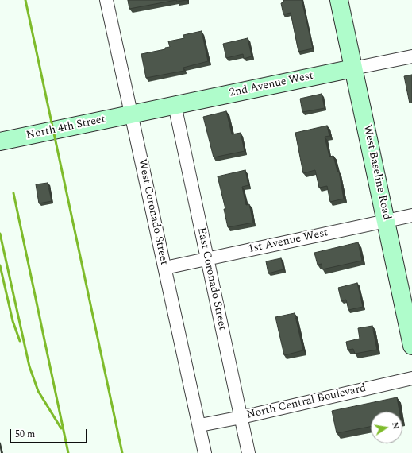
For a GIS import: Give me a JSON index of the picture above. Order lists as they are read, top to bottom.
{
  "streets": {
    "street": [
      "2nd Avenue West",
      "North 4th Street",
      "West Baseline Road",
      "West Coronado Street",
      "1st Avenue West",
      "East Coronado Street",
      "North Central Boulevard"
    ]
  },
  "crossings": [
    ["2nd Avenue West", "North 4th Street"],
    ["2nd Avenue West", "West Baseline Road"],
    ["2nd Avenue West", "West Coronado Street"],
    ["2nd Avenue West", "East Coronado Street"],
    ["North 4th Street", "West Coronado Street"],
    ["West Baseline Road", "1st Avenue West"],
    ["West Coronado Street", "1st Avenue West"],
    ["West Coronado Street", "North Central Boulevard"],
    ["1st Avenue West", "East Coronado Street"],
    ["East Coronado Street", "North Central Boulevard"]
  ],
  "scale_bar": "50 m",
  "north": "right"
}
